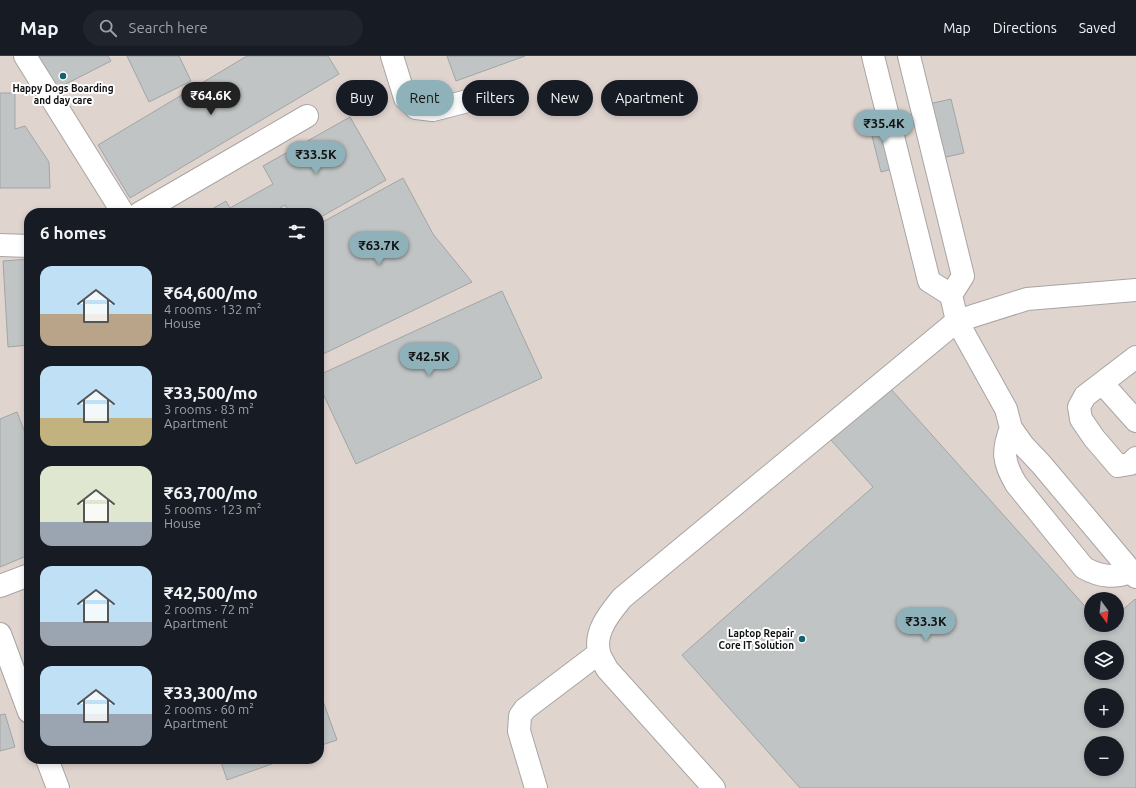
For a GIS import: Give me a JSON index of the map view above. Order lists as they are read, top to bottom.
{
  "places": ["Happy Dogs Boarding and day care", "Laptop Repair Core IT Solution"],
  "north": "bottom",
  "page": {
    "header": "Map",
    "search": "Search here",
    "nav": ["Map", "Directions", "Saved"],
    "chip": [
      "Buy",
      "Rent",
      "Filters",
      "New",
      "Apartment"
    ],
    "price": [
      "₹64.6K",
      "₹35.4K",
      "₹33.5K",
      "₹63.7K",
      "₹42.5K",
      "₹33.3K"
    ],
    "heading": "6 homes",
    "list": [
      {
        "name": "₹64,600/mo",
        "note": "4 rooms · 132 m² · House"
      },
      {
        "name": "₹33,500/mo",
        "note": "3 rooms · 83 m² · Apartment"
      },
      {
        "name": "₹63,700/mo",
        "note": "5 rooms · 123 m² · House"
      },
      {
        "name": "₹42,500/mo",
        "note": "2 rooms · 72 m² · Apartment"
      },
      {
        "name": "₹33,300/mo",
        "note": "2 rooms · 60 m² · Apartment"
      }
    ],
    "map_buttons": ["+", "−"]
  }
}
